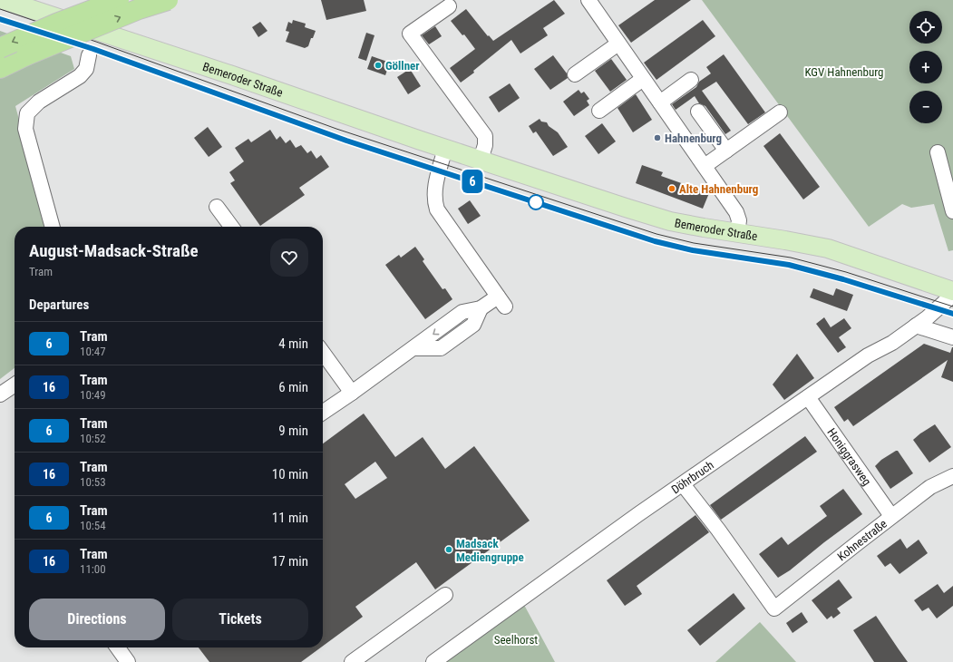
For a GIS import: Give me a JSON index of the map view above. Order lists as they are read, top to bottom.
{
  "streets": {
    "main road": ["Bemeroder Straße"],
    "street": ["Honiggrasweg", "Döhrbruch", "Kohnestraße"]
  },
  "crossings": [
    ["Honiggrasweg", "Döhrbruch"],
    ["Honiggrasweg", "Kohnestraße"],
    ["Döhrbruch", "Kohnestraße"]
  ],
  "parks": ["KGV Hahnenburg", "Seelhorst"],
  "places": [
    "Göllner",
    "Hahnenburg",
    "Alte Hahnenburg",
    "Madsack Mediengruppe"
  ],
  "lines": ["tram line 6"],
  "page": {
    "on_map": "6",
    "map_buttons": ["+", "−"],
    "heading": [
      ["August-Madsack-Straße", "Tram"],
      "Departures"
    ],
    "list": [
      {
        "mark": "6",
        "name": "Tram",
        "note": "10:47",
        "value": "4 min"
      },
      {
        "mark": "16",
        "name": "Tram",
        "note": "10:49",
        "value": "6 min"
      },
      {
        "mark": "6",
        "name": "Tram",
        "note": "10:52",
        "value": "9 min"
      },
      {
        "mark": "16",
        "name": "Tram",
        "note": "10:53",
        "value": "10 min"
      },
      {
        "mark": "6",
        "name": "Tram",
        "note": "10:54",
        "value": "11 min"
      },
      {
        "mark": "16",
        "name": "Tram",
        "note": "11:00",
        "value": "17 min"
      }
    ],
    "buttons": ["Directions", "Tickets"]
  }
}
